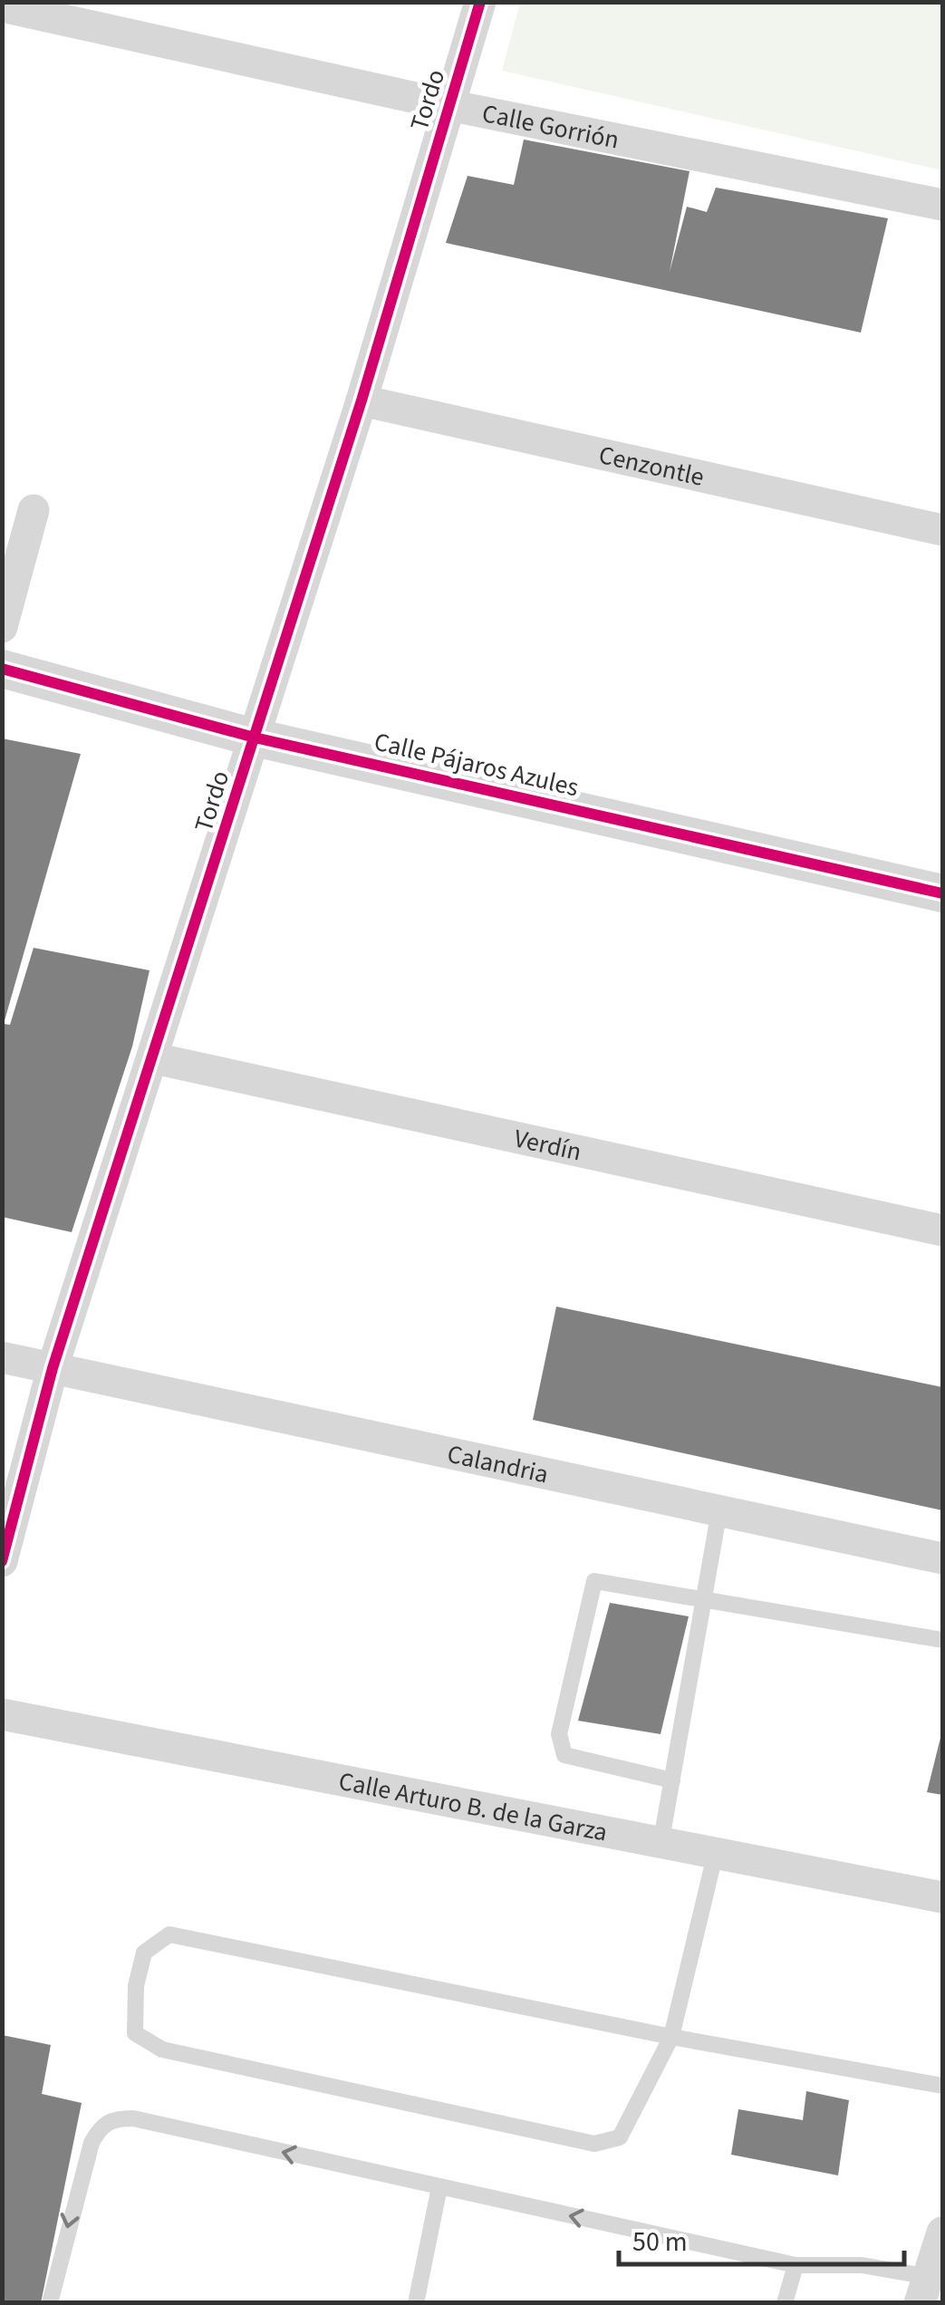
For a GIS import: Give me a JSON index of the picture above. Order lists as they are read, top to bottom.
{
  "streets": {
    "street": [
      "Tordo",
      "Calle Gorrión",
      "Cenzontle",
      "Calle Pájaros Azules",
      "Verdín",
      "Calandria",
      "Calle Arturo B. de la Garza"
    ]
  },
  "crossings": [
    ["Tordo", "Calle Gorrión"],
    ["Tordo", "Cenzontle"],
    ["Tordo", "Calle Pájaros Azules"],
    ["Tordo", "Verdín"],
    ["Tordo", "Calandria"]
  ],
  "scale_bar": "50 m"
}
